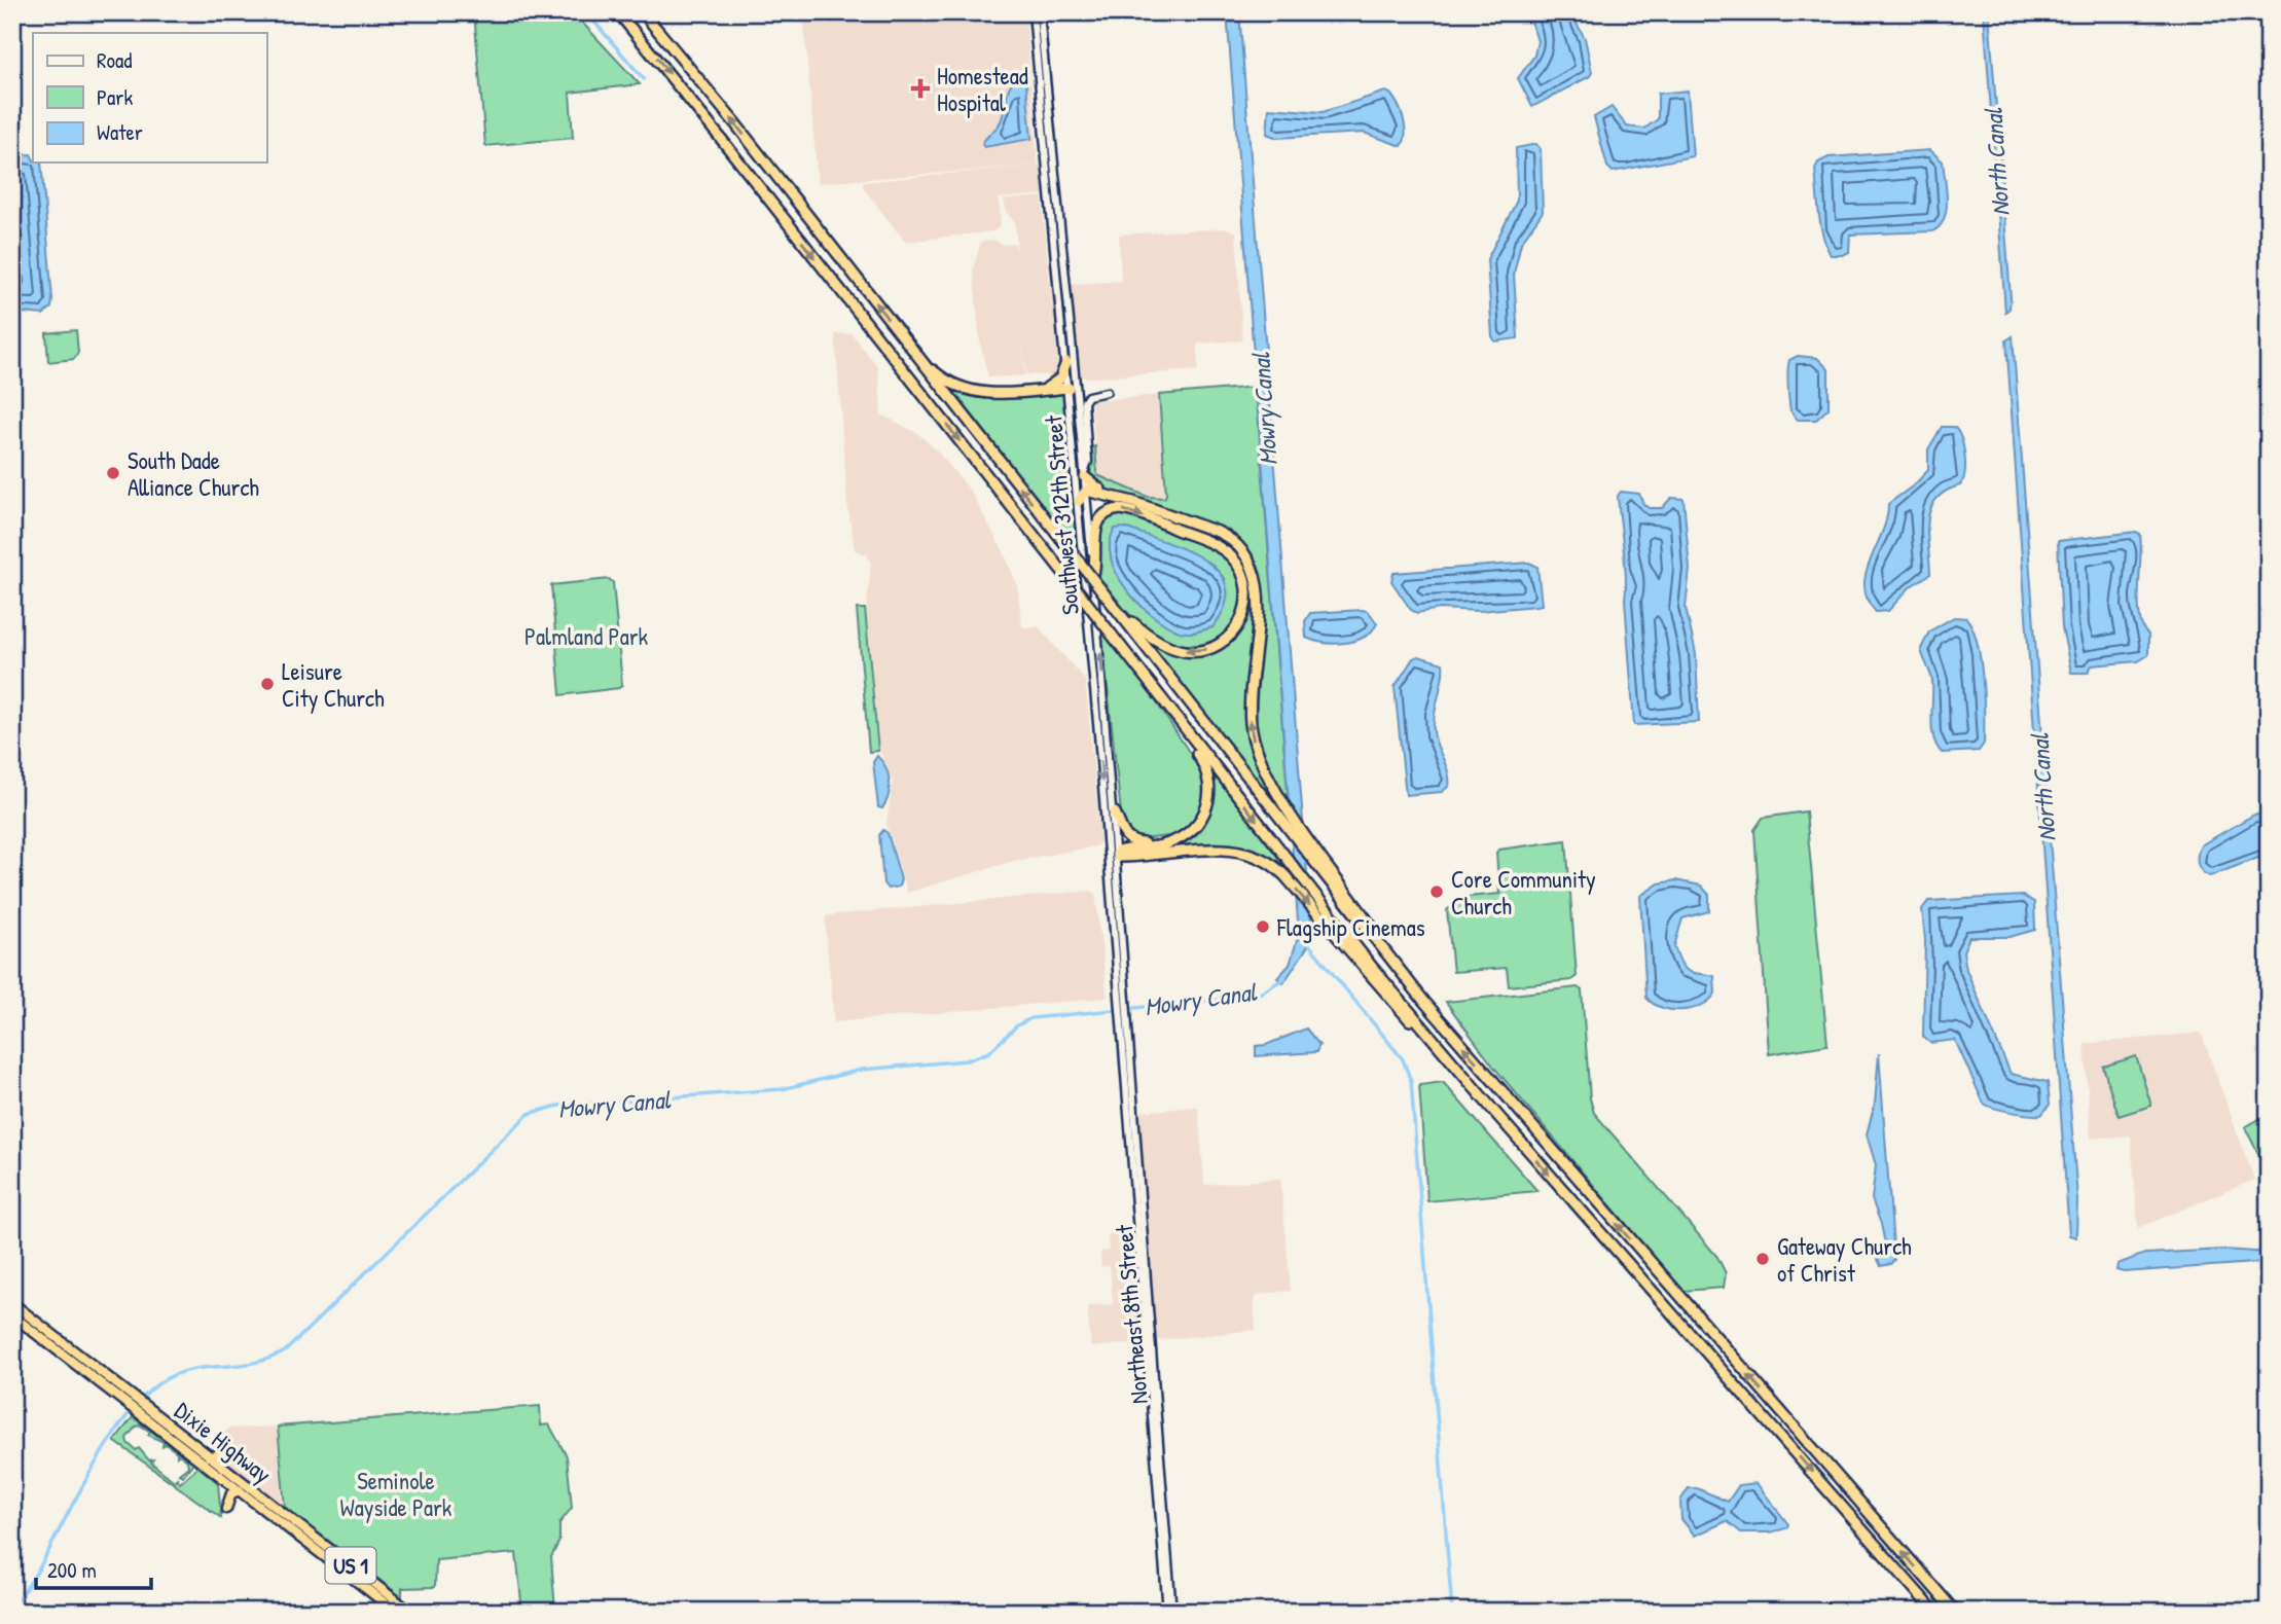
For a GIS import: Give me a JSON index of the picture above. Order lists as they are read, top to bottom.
{
  "streets": {
    "highway": ["Dixie Highway", "US 1"],
    "main road": ["Southwest 312th Street", "Northeast 8th Street"]
  },
  "crossings": [
    ["Southwest 312th Street", "Northeast 8th Street"],
    ["Dixie Highway", "US 1"]
  ],
  "water": ["North Canal", "Mowry Canal"],
  "parks": ["Palmland Park", "Seminole Wayside Park"],
  "places": {
    "health": ["Homestead Hospital"],
    "other": [
      "South Dade Alliance Church",
      "Leisure City Church",
      "Core Community Church",
      "Flagship Cinemas",
      "Gateway Church of Christ"
    ]
  },
  "legend": ["Road", "Park", "Water"],
  "scale_bar": "200 m"
}
